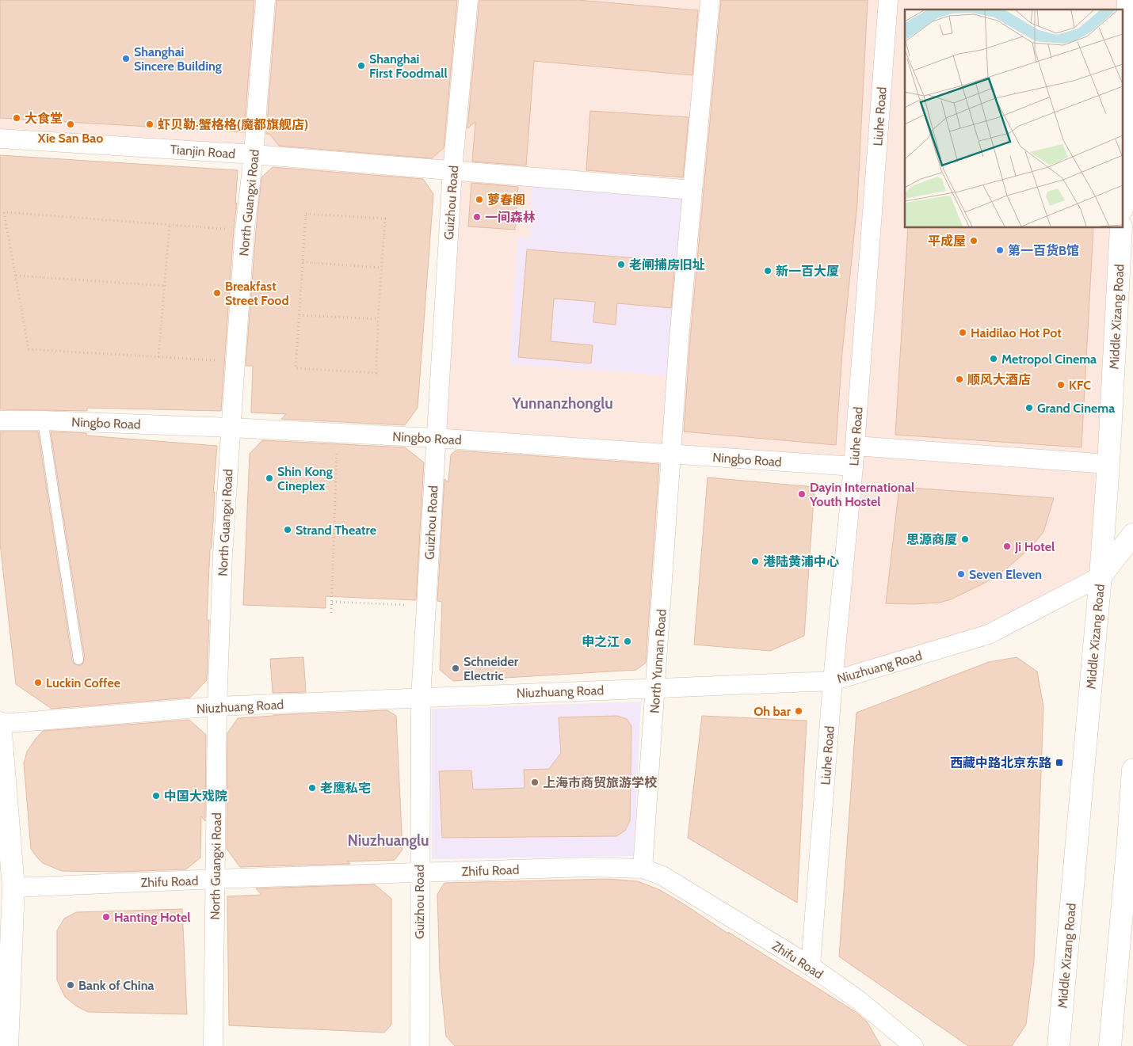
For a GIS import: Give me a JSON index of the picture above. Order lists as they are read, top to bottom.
{
  "streets": {
    "main road": ["Middle Xizang Road"],
    "street": [
      "Liuhe Road",
      "Tianjin Road",
      "North Guangxi Road",
      "Guizhou Road",
      "Ningbo Road",
      "North Yunnan Road",
      "Niuzhuang Road",
      "Zhifu Road"
    ]
  },
  "crossings": [
    ["Liuhe Road", "Ningbo Road"],
    ["Liuhe Road", "Niuzhuang Road"],
    ["Liuhe Road", "Zhifu Road"],
    ["Tianjin Road", "North Guangxi Road"],
    ["Tianjin Road", "Guizhou Road"],
    ["Tianjin Road", "North Yunnan Road"],
    ["North Guangxi Road", "Ningbo Road"],
    ["North Guangxi Road", "Niuzhuang Road"],
    ["North Guangxi Road", "Zhifu Road"],
    ["Guizhou Road", "Ningbo Road"],
    ["Guizhou Road", "Niuzhuang Road"],
    ["Guizhou Road", "Zhifu Road"],
    ["Middle Xizang Road", "Niuzhuang Road"],
    ["Ningbo Road", "North Yunnan Road"],
    ["North Yunnan Road", "Niuzhuang Road"],
    ["North Yunnan Road", "Zhifu Road"]
  ],
  "districts": ["Yunnanzhonglu", "Niuzhuanglu"],
  "places": {
    "other": [
      "Shanghai Sincere Building",
      "Shanghai First Foodmall",
      "大食堂",
      "Xie San Bao",
      "虾贝勒·蟹格格(魔都旗舰店)",
      "萝春阁",
      "一间森林",
      "平成屋",
      "第一百货B馆",
      "老闸捕房旧址",
      "新一百大厦",
      "Breakfast Street Food",
      "Haidilao Hot Pot",
      "Metropol Cinema",
      "顺风大酒店",
      "KFC",
      "Grand Cinema",
      "Shin Kong Cineplex",
      "Dayin International Youth Hostel",
      "Strand Theatre",
      "思源商厦",
      "Ji Hotel",
      "港陆黄浦中心",
      "Seven Eleven",
      "申之江",
      "Schneider Electric",
      "Luckin Coffee",
      "Oh bar",
      "上海市商贸旅游学校",
      "老鹰私宅",
      "中国大戏院",
      "Hanting Hotel",
      "Bank of China"
    ],
    "transit": ["西藏中路北京东路"]
  }
}
